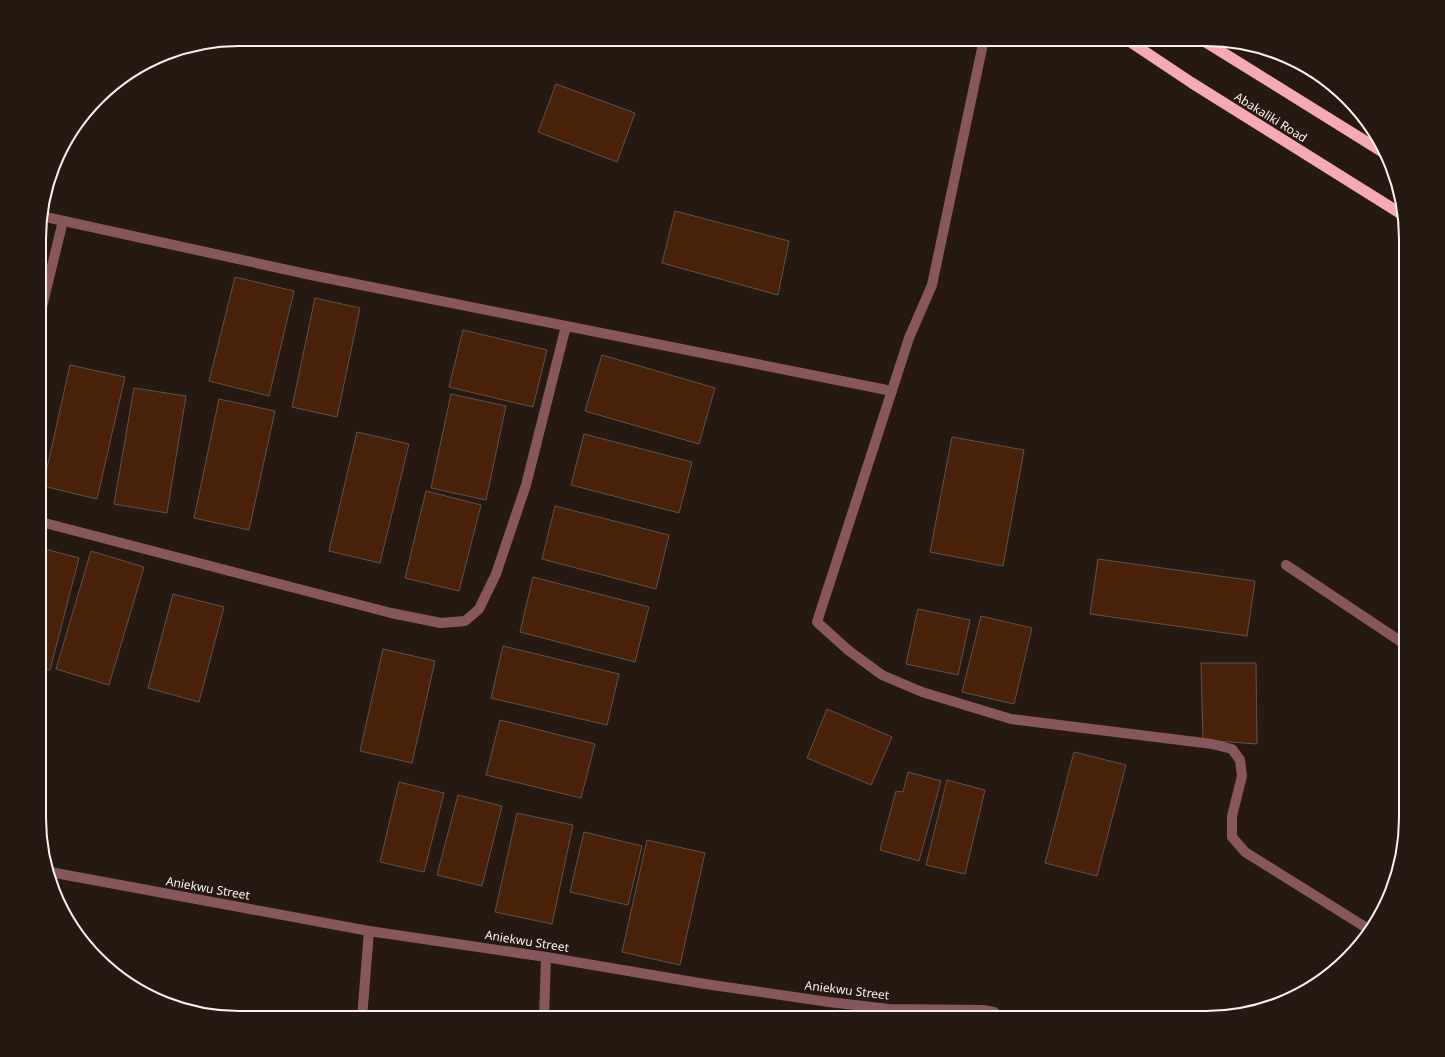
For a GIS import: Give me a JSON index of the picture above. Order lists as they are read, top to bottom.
{
  "streets": {
    "highway": ["Abakaliki Road"],
    "street": ["Aniekwu Street"]
  }
}
